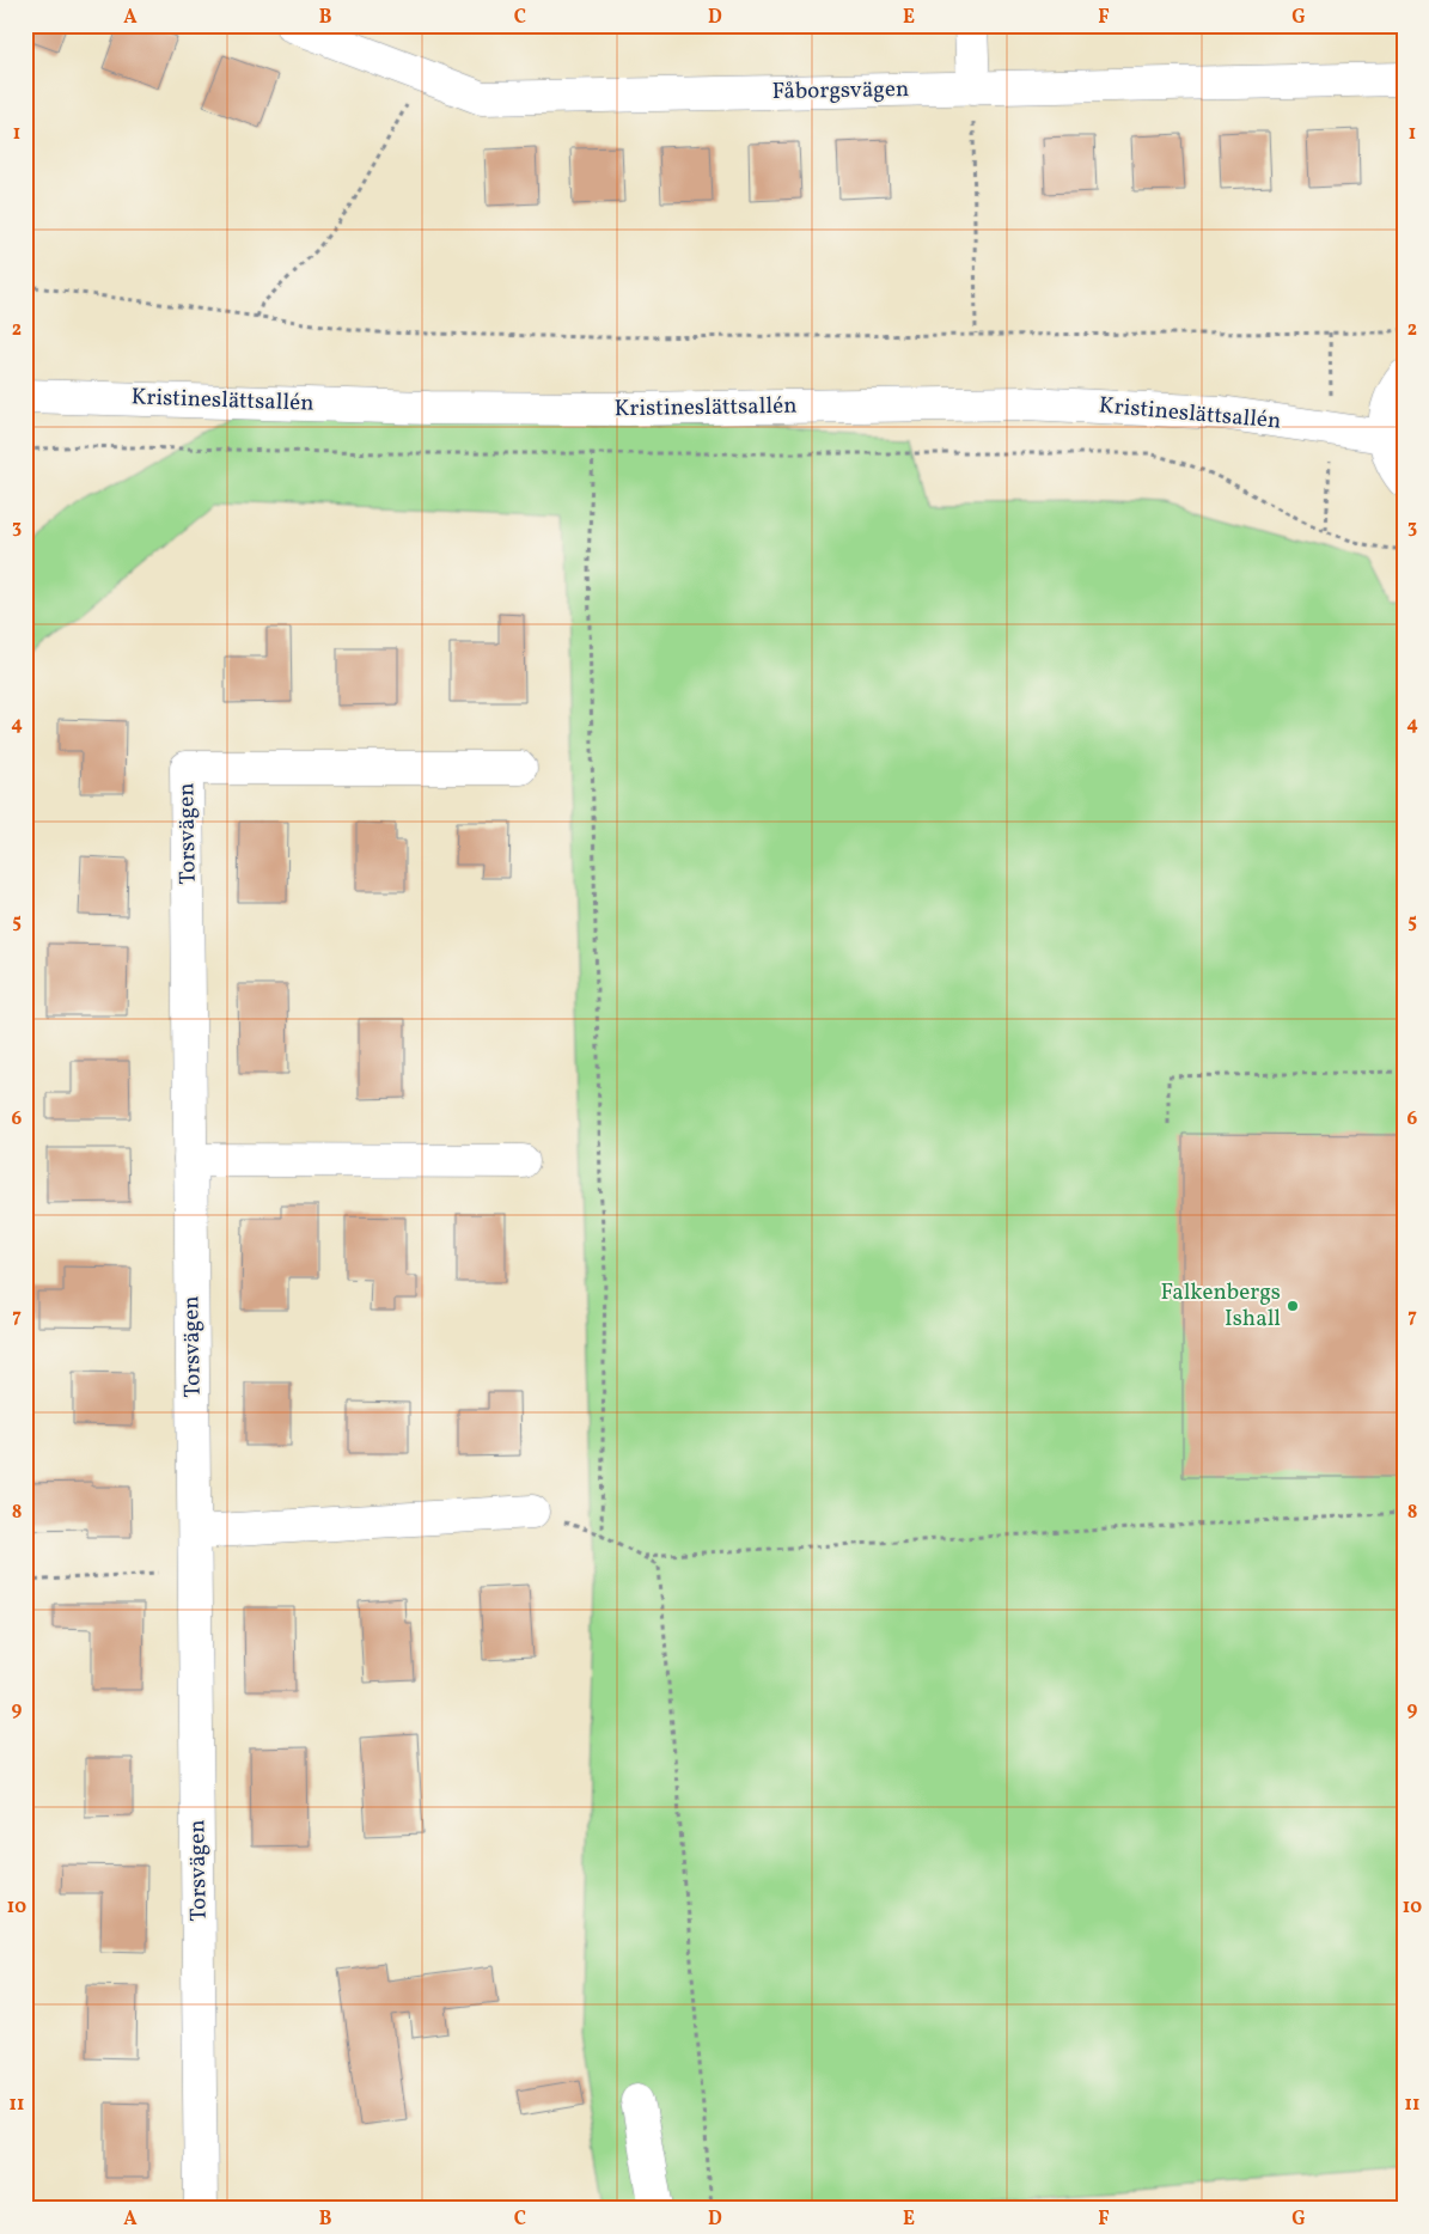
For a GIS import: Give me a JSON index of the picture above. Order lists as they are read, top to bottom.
{
  "streets": {
    "street": ["Fåborgsvägen", "Kristineslättsallén", "Torsvägen"]
  },
  "places": ["Falkenbergs Ishall"],
  "grid": {
    "columns": [
      "A",
      "B",
      "C",
      "D",
      "E",
      "F",
      "G"
    ],
    "rows": [
      "1",
      "2",
      "3",
      "4",
      "5",
      "6",
      "7",
      "8",
      "9",
      "10",
      "11"
    ]
  }
}
